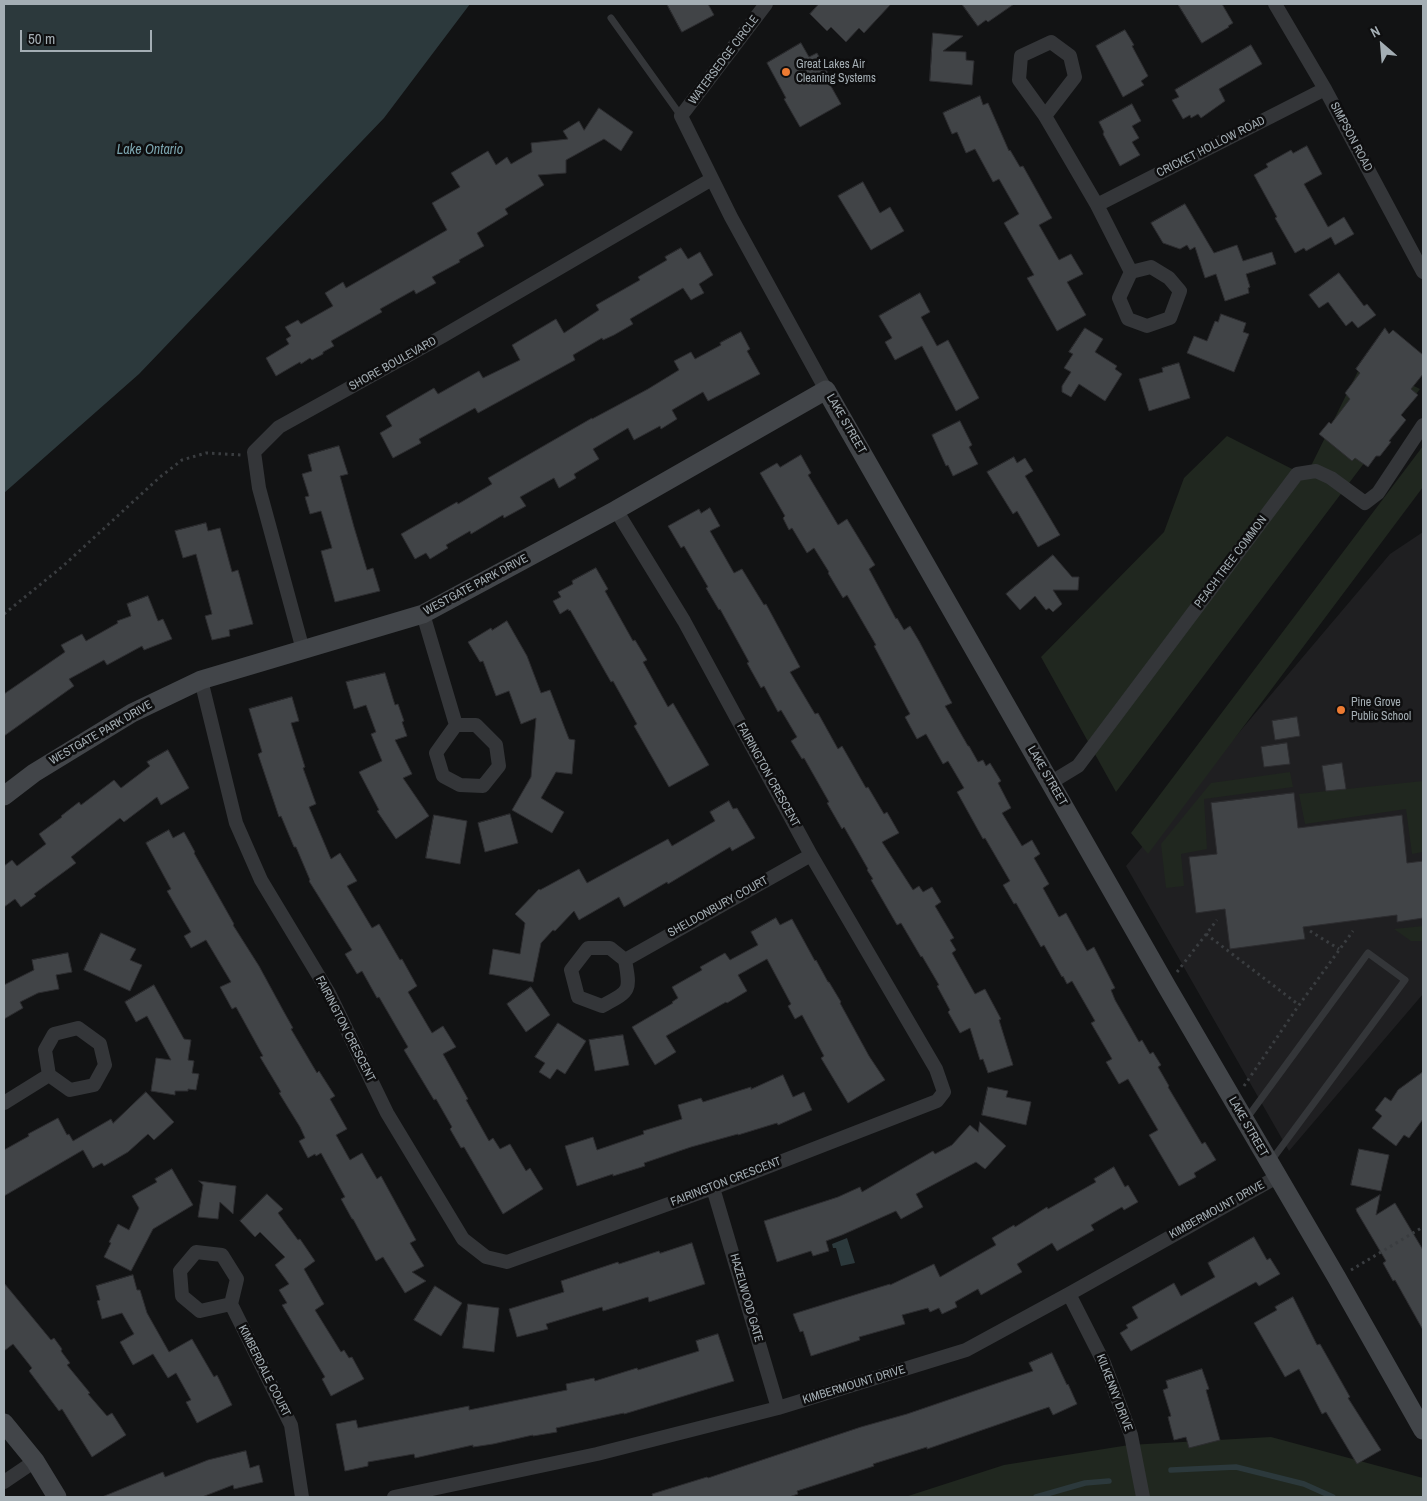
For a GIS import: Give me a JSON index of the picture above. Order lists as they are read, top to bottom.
{
  "streets": {
    "street": [
      "WATERSEDGE CIRCLE",
      "SIMPSON ROAD",
      "CRICKET HOLLOW ROAD",
      "SHORE BOULEVARD",
      "LAKE STREET",
      "PEACH TREE COMMON",
      "WESTGATE PARK DRIVE",
      "FAIRINGTON CRESCENT",
      "SHELDONBURY COURT",
      "KIMBERMOUNT DRIVE",
      "HAZELWOOD GATE",
      "KIMBERDALE COURT",
      "KILKENNY DRIVE"
    ]
  },
  "crossings": [
    ["WATERSEDGE CIRCLE", "LAKE STREET"],
    ["SIMPSON ROAD", "CRICKET HOLLOW ROAD"],
    ["SHORE BOULEVARD", "LAKE STREET"],
    ["LAKE STREET", "PEACH TREE COMMON"],
    ["LAKE STREET", "WESTGATE PARK DRIVE"],
    ["LAKE STREET", "KIMBERMOUNT DRIVE"],
    ["WESTGATE PARK DRIVE", "FAIRINGTON CRESCENT"],
    ["FAIRINGTON CRESCENT", "SHELDONBURY COURT"],
    ["FAIRINGTON CRESCENT", "HAZELWOOD GATE"],
    ["KIMBERMOUNT DRIVE", "HAZELWOOD GATE"],
    ["KIMBERMOUNT DRIVE", "KILKENNY DRIVE"]
  ],
  "water": ["Lake Ontario"],
  "places": ["Great Lakes Air Cleaning Systems", "Pine Grove Public School"],
  "scale_bar": "50 m",
  "north": "top left"
}
